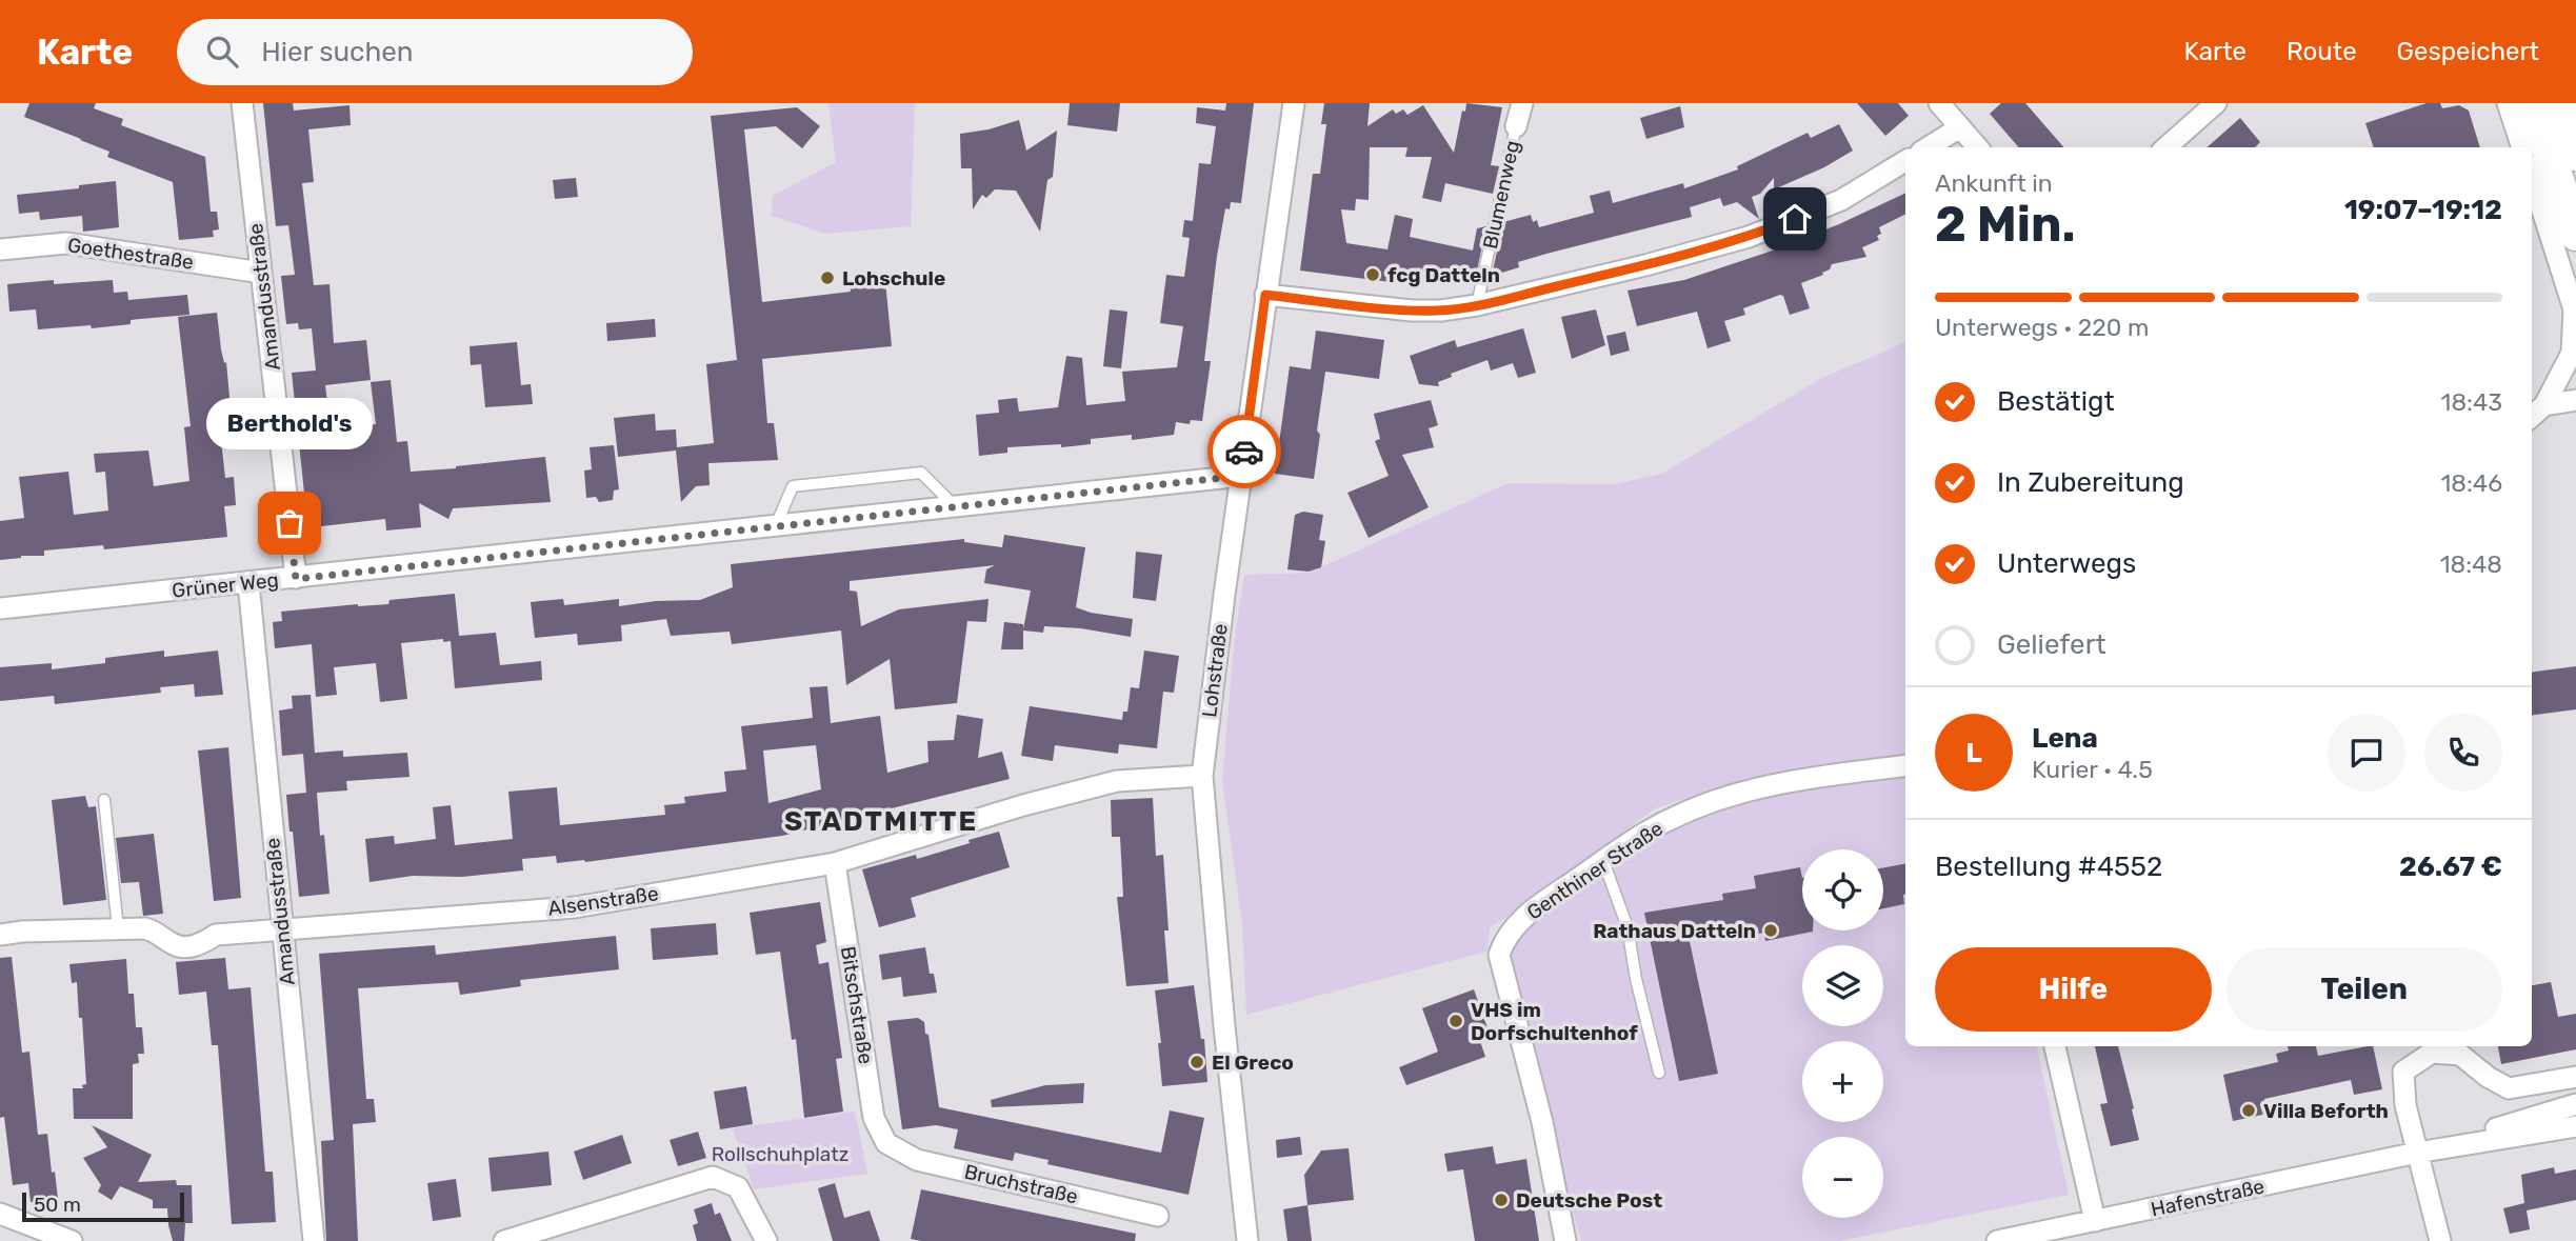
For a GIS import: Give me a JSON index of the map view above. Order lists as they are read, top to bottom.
{
  "streets": {
    "street": [
      "Goethestraße",
      "Amandusstraße",
      "Grüner Weg",
      "Lohstraße",
      "Genthiner Straße",
      "Alsenstraße",
      "Bitschstraße",
      "Bruchstraße",
      "Hafenstraße"
    ],
    "lane": ["Blumenweg"]
  },
  "crossings": [
    ["Goethestraße", "Amandusstraße"],
    ["Amandusstraße", "Grüner Weg"],
    ["Amandusstraße", "Alsenstraße"],
    ["Grüner Weg", "Lohstraße"],
    ["Lohstraße", "Alsenstraße"],
    ["Alsenstraße", "Bitschstraße"],
    ["Bitschstraße", "Bruchstraße"]
  ],
  "districts": ["STADTMITTE"],
  "parks": ["Rollschuhplatz"],
  "places": [
    "fcg Datteln",
    "Lohschule",
    "Berthold's",
    "Rathaus Datteln",
    "VHS im Dorfschultenhof",
    "El Greco",
    "Villa Beforth",
    "Deutsche Post"
  ],
  "scale_bar": "50 m",
  "page": {
    "header": "Karte",
    "search": "Hier suchen",
    "nav": ["Karte", "Route", "Gespeichert"],
    "heading": ["2 Min.", "Ankunft in", "19:07–19:12"],
    "panel": [
      "Lena",
      "Kurier · 4.5",
      "Bestellung #4552",
      "26.67 €"
    ],
    "bar": "Unterwegs · 220 m",
    "list": [
      ["Bestätigt", "18:43"],
      ["In Zubereitung", "18:46"],
      ["Unterwegs", "18:48"],
      "Geliefert"
    ],
    "bubble": "Berthold's",
    "round": "L",
    "map_buttons": ["+", "−"],
    "buttons": ["Hilfe", "Teilen"],
    "scale": "50 m"
  }
}
